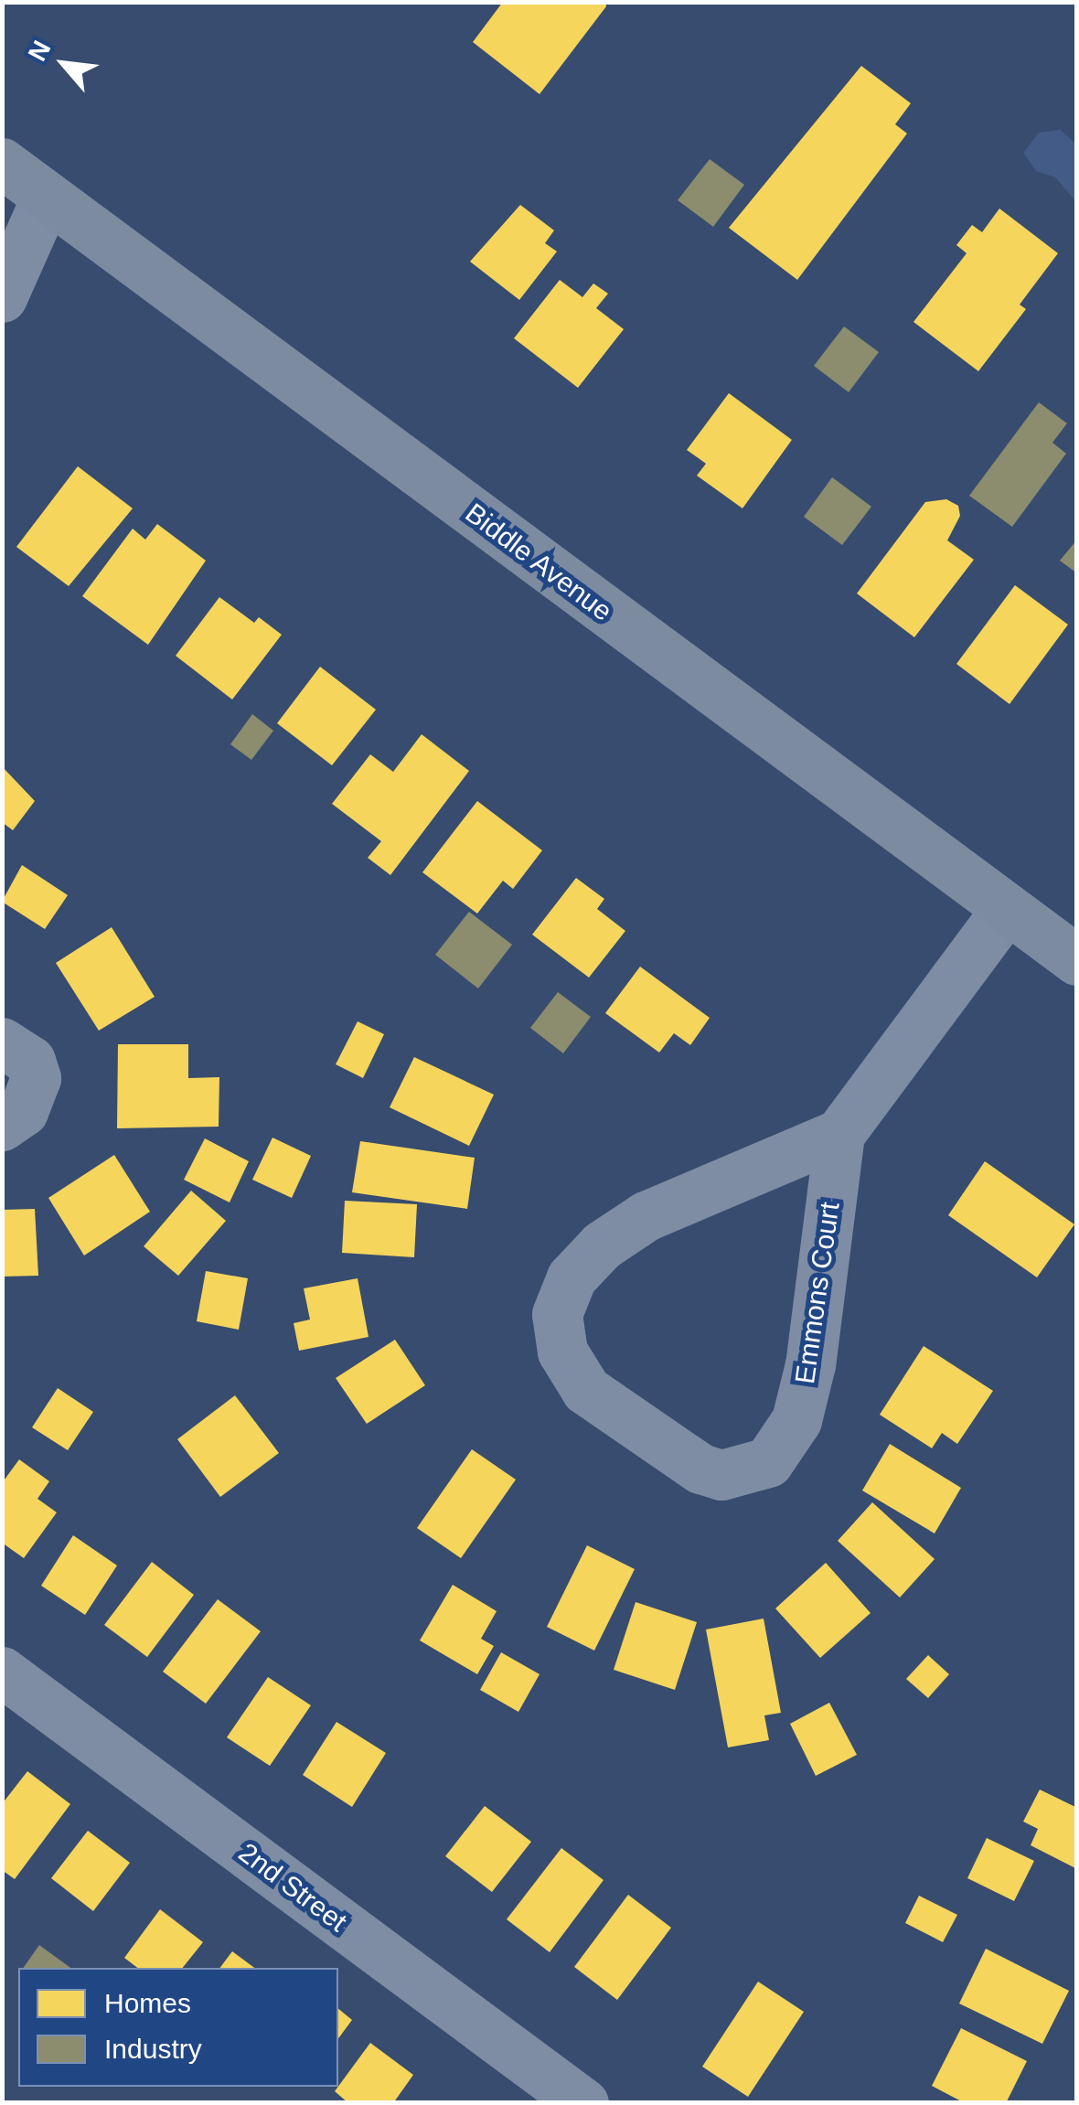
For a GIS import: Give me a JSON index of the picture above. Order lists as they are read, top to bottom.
{
  "streets": {
    "main road": ["Biddle Avenue"],
    "street": ["Emmons Court", "2nd Street"]
  },
  "crossings": [
    ["Biddle Avenue", "Emmons Court"]
  ],
  "legend": ["Homes", "Industry"],
  "north": "top left"
}
